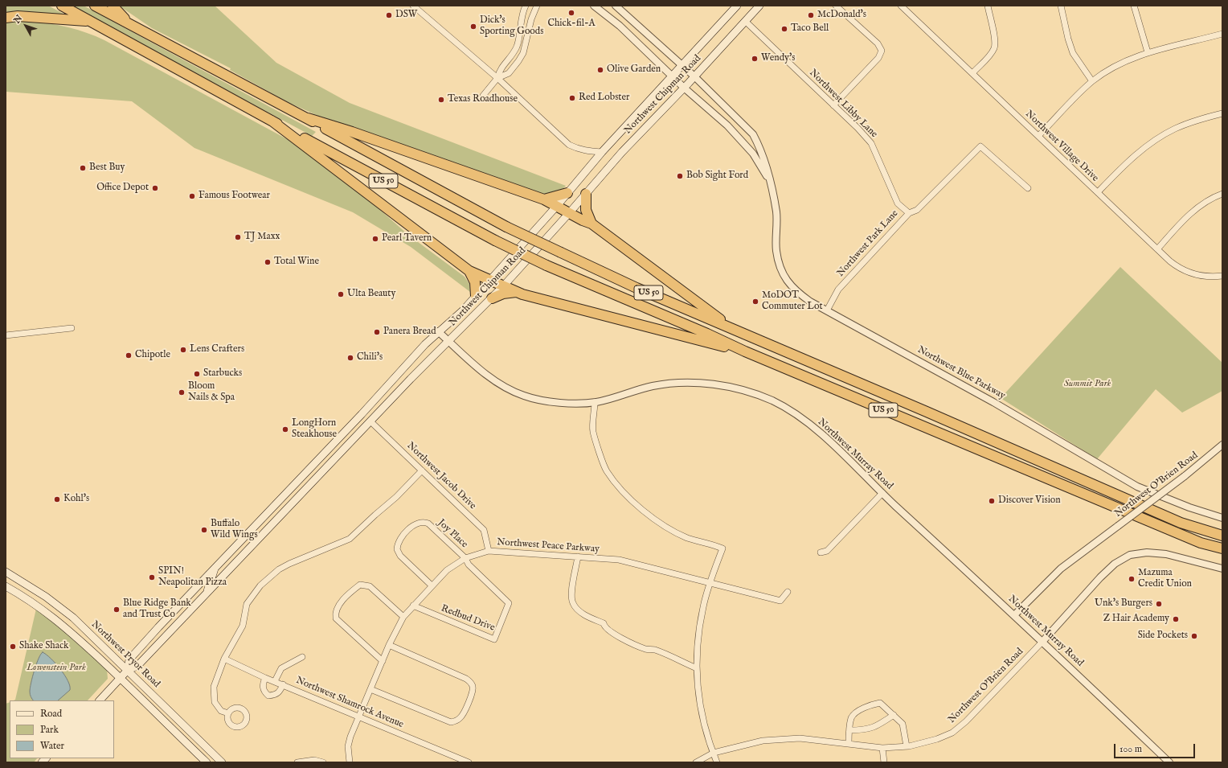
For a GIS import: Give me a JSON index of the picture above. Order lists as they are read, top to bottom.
{
  "streets": {
    "highway": ["US 50"],
    "main road": ["Northwest Chipman Road", "Northwest Pryor Road"],
    "street": [
      "Northwest Libby Lane",
      "Northwest Village Drive",
      "Northwest Park Lane",
      "Northwest Blue Parkway",
      "Northwest Murray Road",
      "Northwest Jacob Drive",
      "Northwest O'Brien Road",
      "Joy Place",
      "Northwest Peace Parkway",
      "Redbud Drive",
      "Northwest Shamrock Avenue"
    ]
  },
  "crossings": [
    ["Northwest Chipman Road", "Northwest Libby Lane"],
    ["Northwest Chipman Road", "Northwest Blue Parkway"],
    ["Northwest Chipman Road", "Northwest Murray Road"],
    ["Northwest Chipman Road", "Northwest Jacob Drive"],
    ["Northwest Chipman Road", "Northwest Pryor Road"],
    ["Northwest Libby Lane", "Northwest Park Lane"],
    ["Northwest Park Lane", "Northwest Blue Parkway"],
    ["Northwest Murray Road", "Northwest O'Brien Road"],
    ["Northwest Jacob Drive", "Northwest Peace Parkway"],
    ["Joy Place", "Northwest Peace Parkway"],
    ["Joy Place", "Redbud Drive"],
    ["Northwest Peace Parkway", "Redbud Drive"],
    ["Northwest Peace Parkway", "Northwest Shamrock Avenue"]
  ],
  "parks": ["Summit Park", "Lowenstein Park"],
  "places": [
    "Chick-fil-A",
    "DSW",
    "McDonald's",
    "Dick's Sporting Goods",
    "Taco Bell",
    "Wendy's",
    "Olive Garden",
    "Red Lobster",
    "Texas Roadhouse",
    "Best Buy",
    "Bob Sight Ford",
    "Office Depot",
    "Famous Footwear",
    "TJ Maxx",
    "Pearl Tavern",
    "Total Wine",
    "Ulta Beauty",
    "MoDOT Commuter Lot",
    "Panera Bread",
    "Lens Crafters",
    "Chipotle",
    "Chili's",
    "Starbucks",
    "Bloom Nails & Spa",
    "LongHorn Steakhouse",
    "Kohl's",
    "Discover Vision",
    "Buffalo Wild Wings",
    "SPIN! Neapolitan Pizza",
    "Mazuma Credit Union",
    "Unk's Burgers",
    "Blue Ridge Bank and Trust Co",
    "Z Hair Academy",
    "Side Pockets",
    "Shake Shack"
  ],
  "legend": ["Road", "Park", "Water"],
  "scale_bar": "100 m",
  "north": "top left"
}
